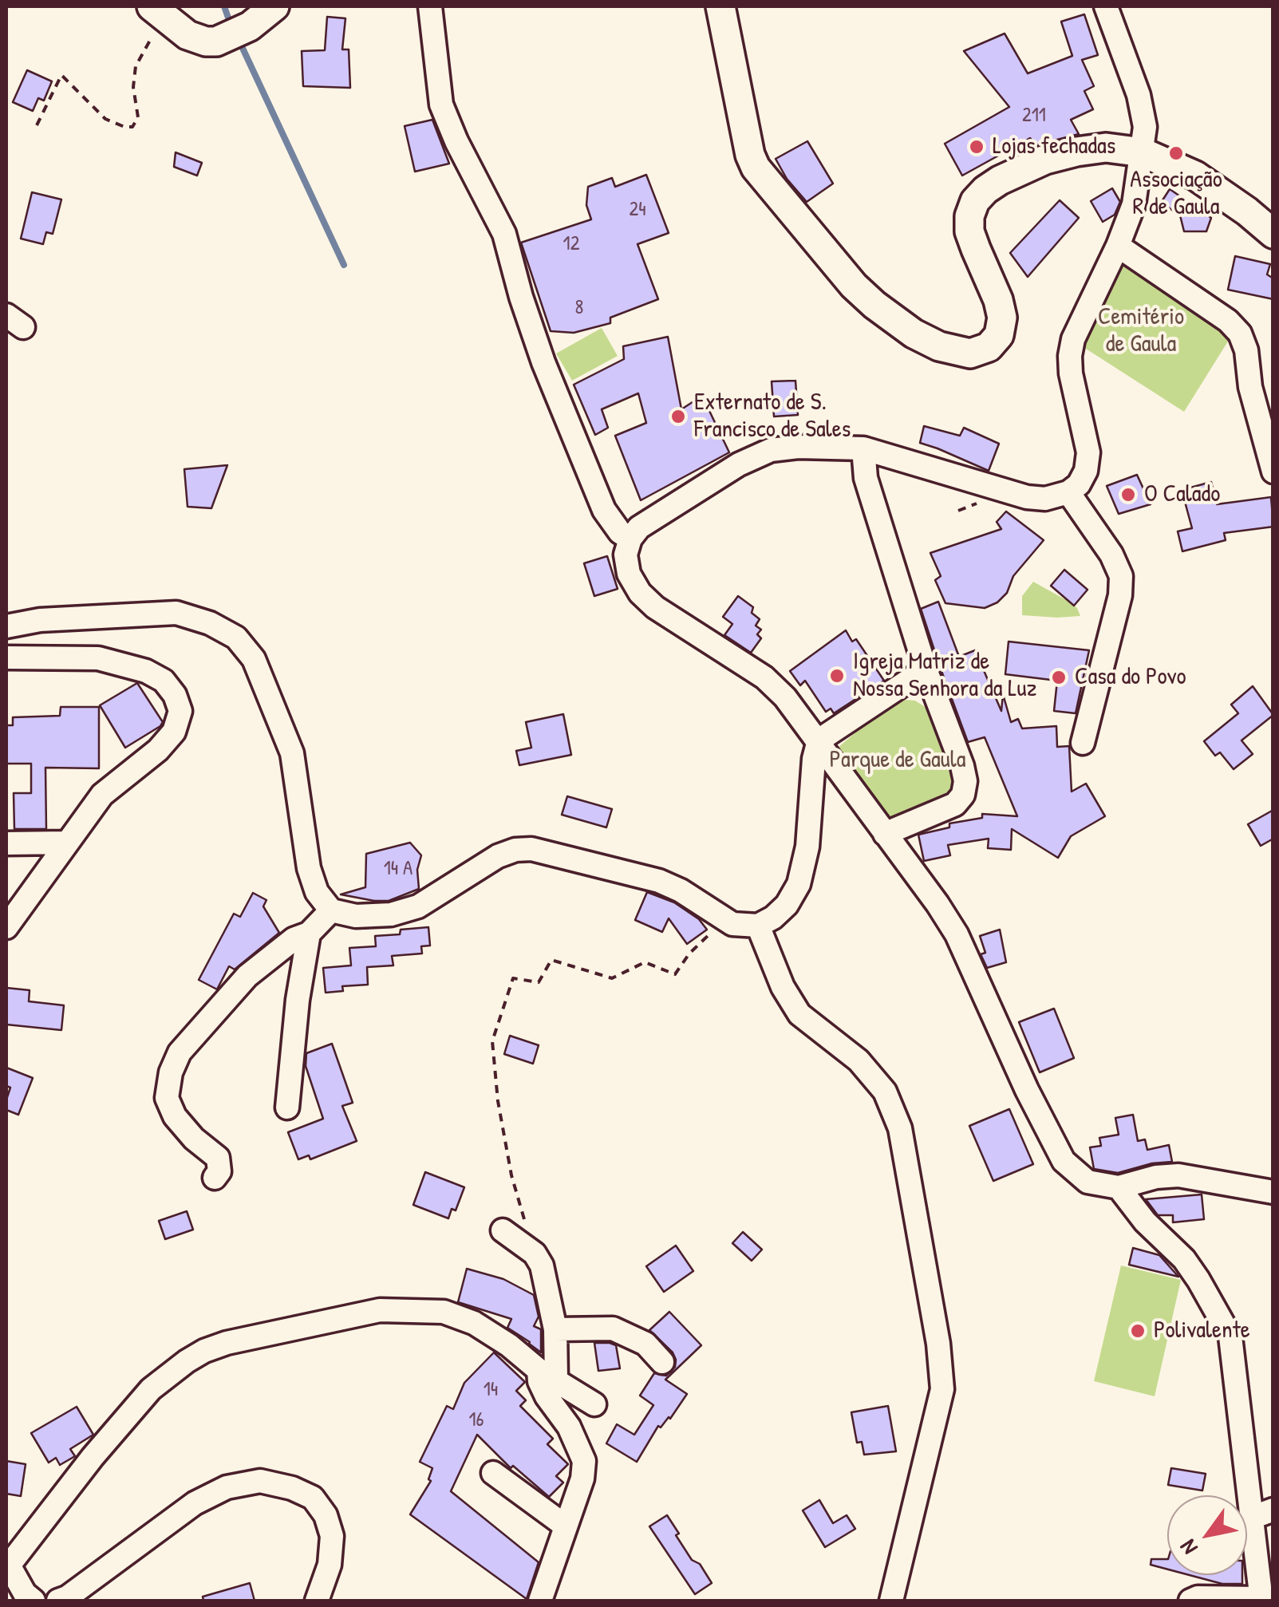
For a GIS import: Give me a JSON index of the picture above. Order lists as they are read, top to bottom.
{
  "parks": ["Cemitério de Gaula", "Parque de Gaula"],
  "places": [
    "Lojas fechadas",
    "Associação R de Gaula",
    "Externato de S. Francisco de Sales",
    "O Calado",
    "Igreja Matriz de Nossa Senhora da Luz",
    "Casa do Povo",
    "Polivalente"
  ],
  "house_numbers": [
    "211",
    "24",
    "12",
    "8",
    "14 A",
    "14",
    "16"
  ],
  "north": "bottom left"
}
